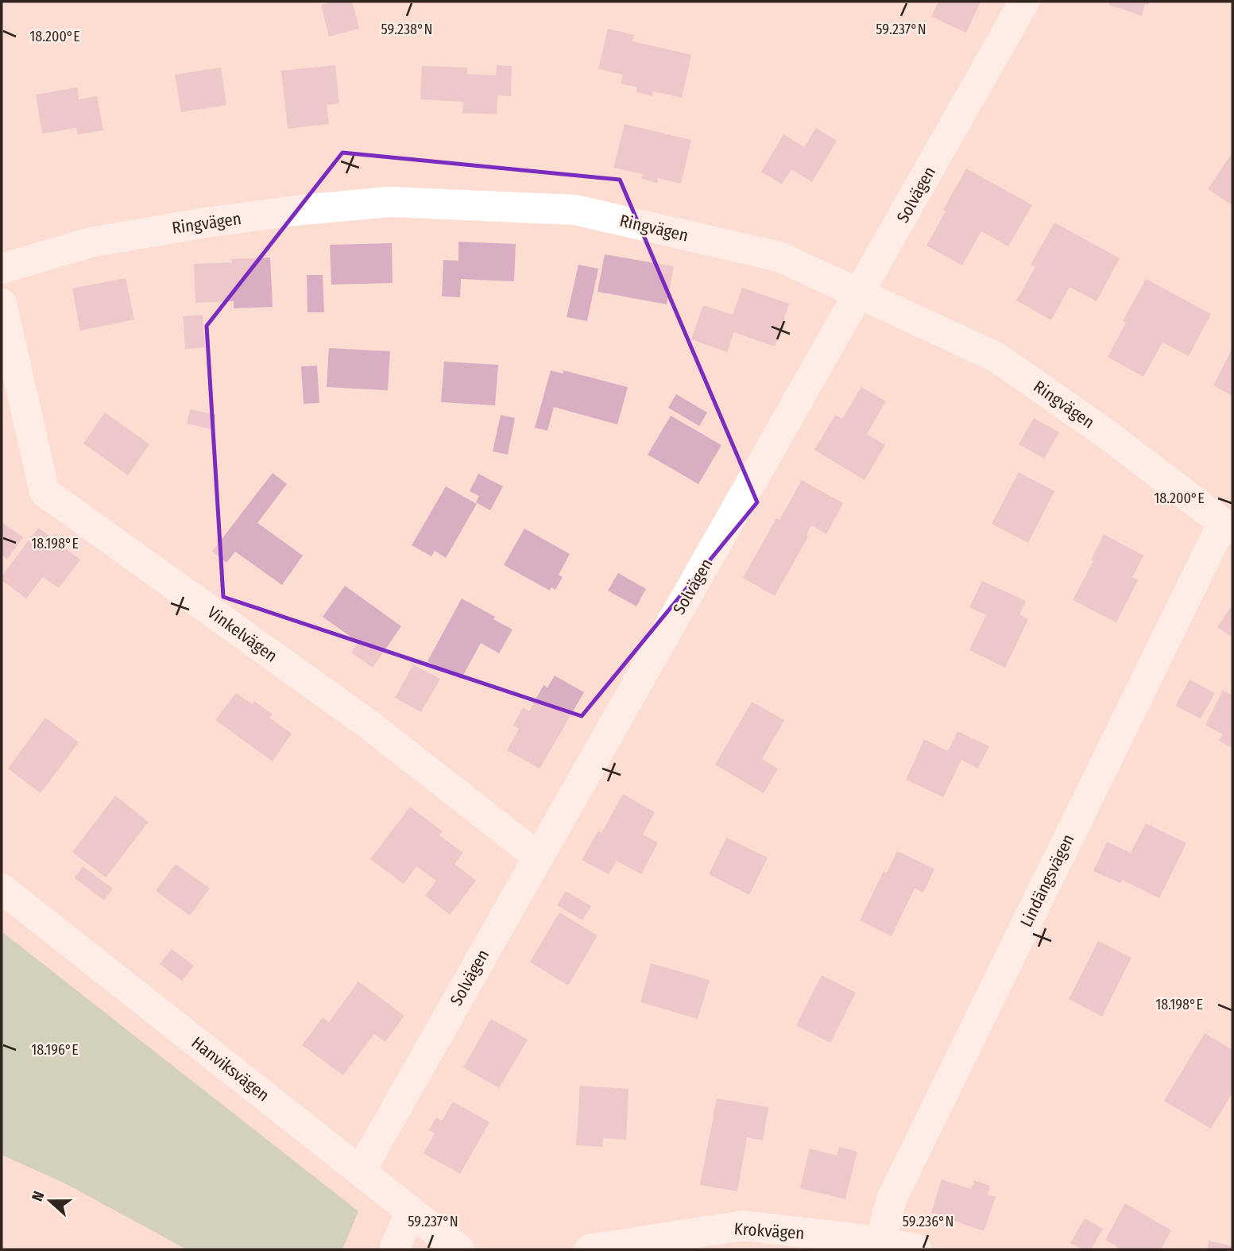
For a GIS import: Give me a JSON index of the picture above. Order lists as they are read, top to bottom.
{
  "streets": {
    "street": [
      "Solvägen",
      "Ringvägen",
      "Vinkelvägen",
      "Lindängsvägen",
      "Hanviksvägen",
      "Krokvägen"
    ]
  },
  "crossings": [
    ["Solvägen", "Ringvägen"],
    ["Solvägen", "Vinkelvägen"],
    ["Solvägen", "Hanviksvägen"],
    ["Ringvägen", "Lindängsvägen"],
    ["Lindängsvägen", "Krokvägen"]
  ],
  "north": "left",
  "coordinates": [
    "59.238°N",
    "59.237°N",
    "18.200°E",
    "18.198°E",
    "18.196°E",
    "59.236°N"
  ]
}
